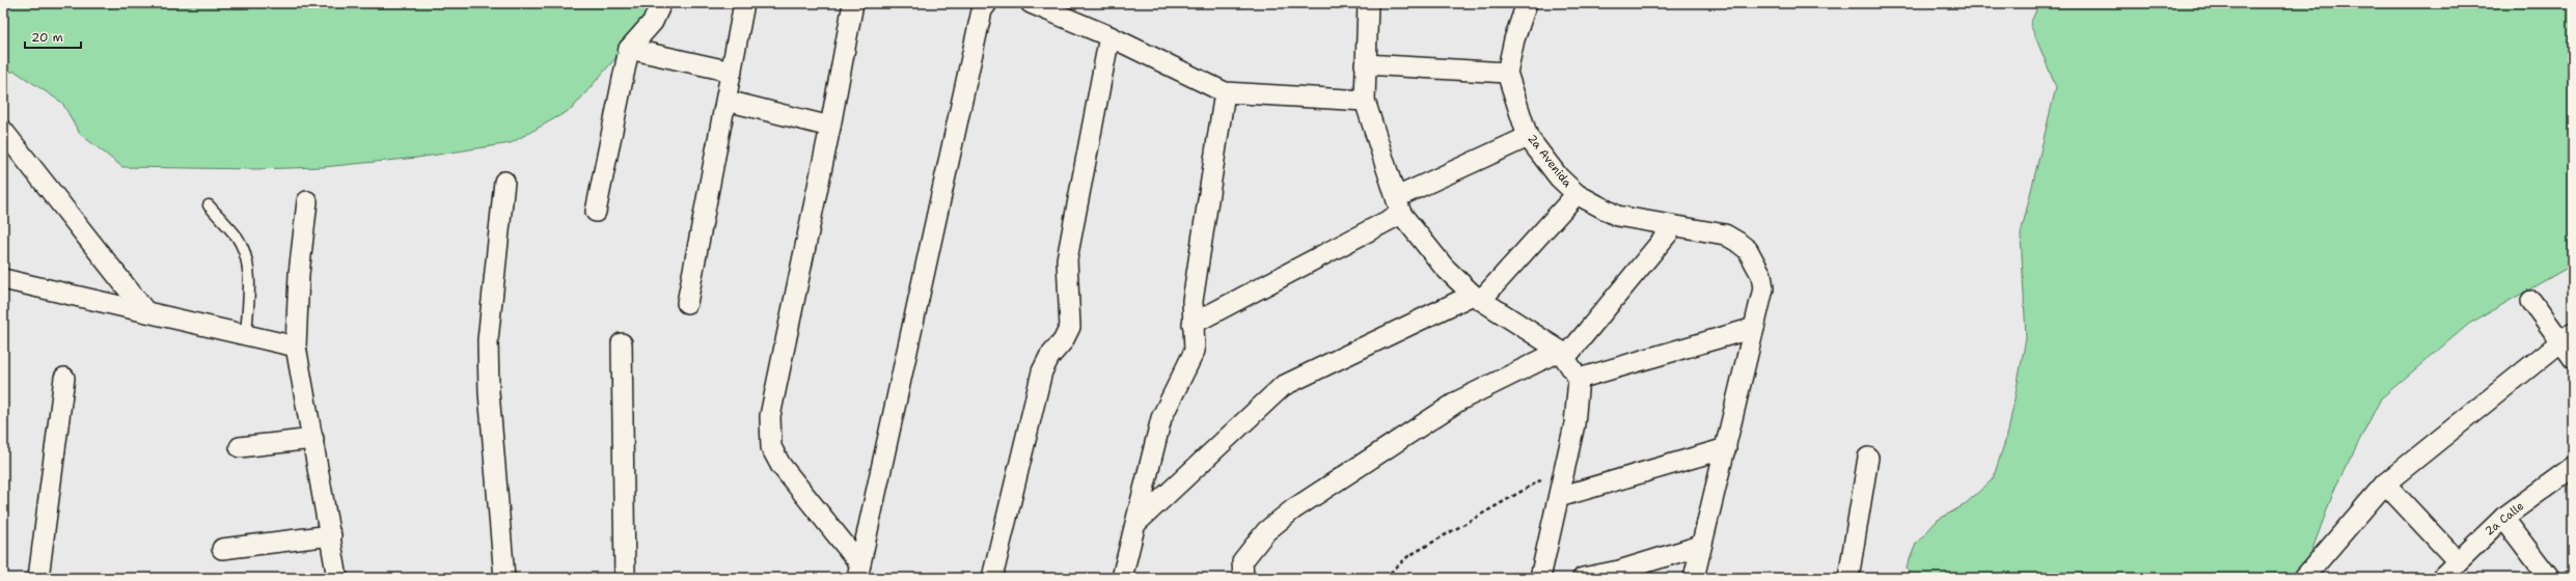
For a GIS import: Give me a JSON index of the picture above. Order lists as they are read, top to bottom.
{
  "streets": {
    "street": ["2a Avenida", "2a Calle"]
  },
  "scale_bar": "20 m"
}
